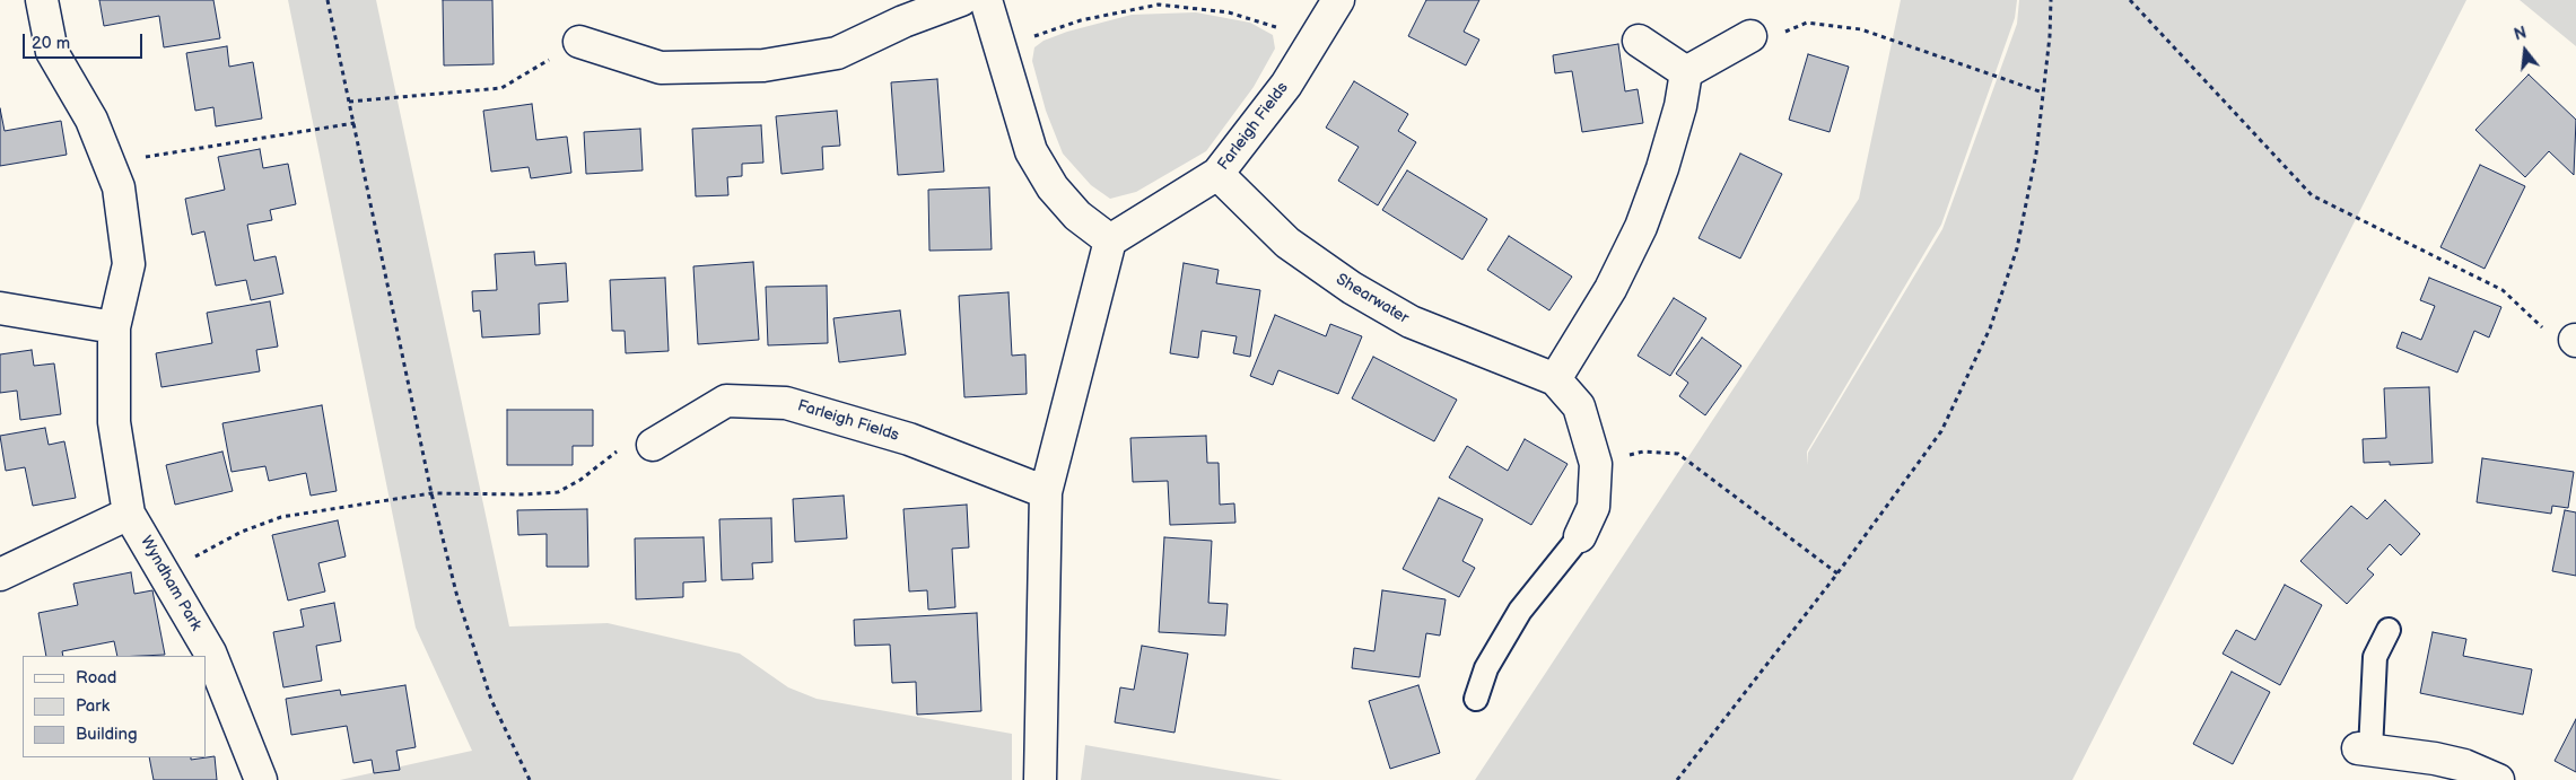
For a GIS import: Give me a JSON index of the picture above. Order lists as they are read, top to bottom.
{
  "streets": {
    "street": ["Farleigh Fields", "Shearwater", "Wyndham Park"]
  },
  "crossings": [
    ["Farleigh Fields", "Shearwater"]
  ],
  "legend": ["Road", "Park", "Building"],
  "scale_bar": "20 m",
  "north": "top"
}
